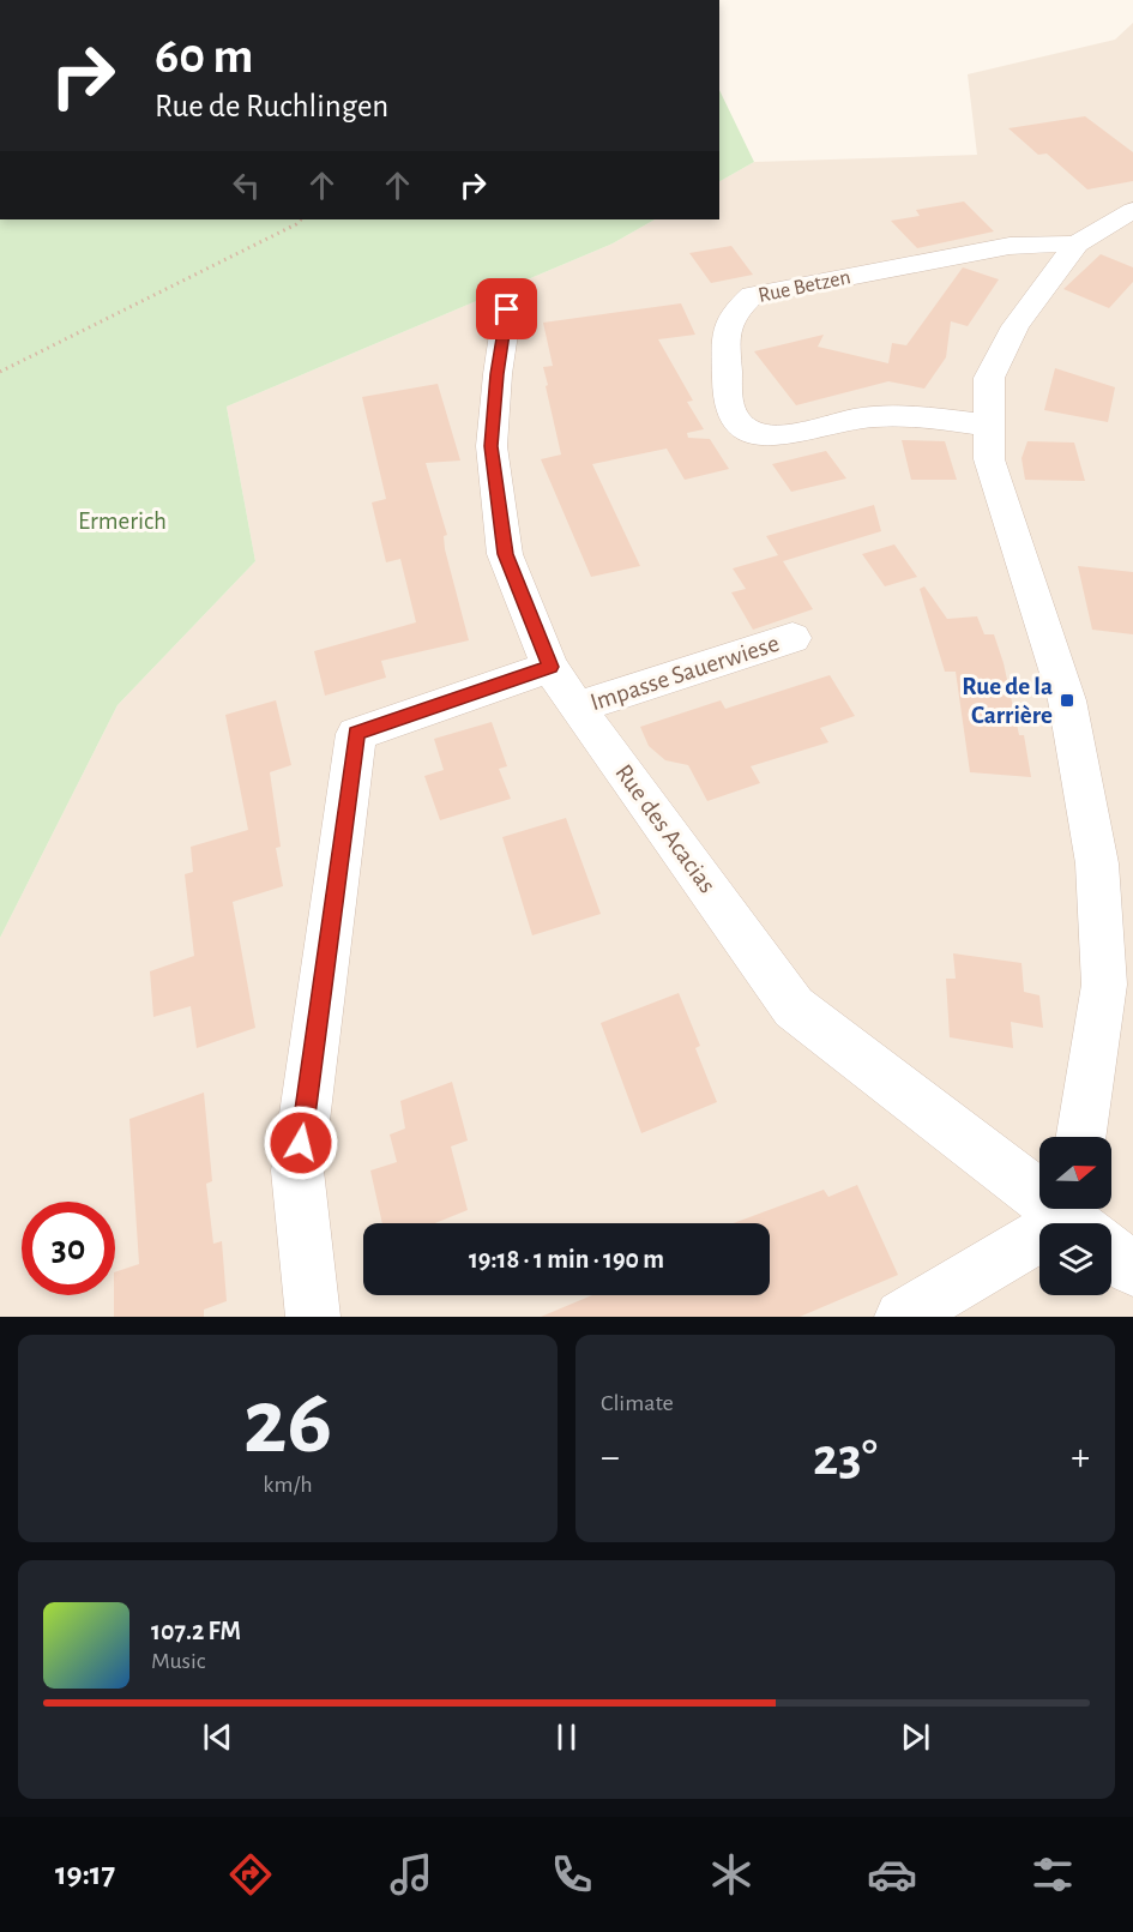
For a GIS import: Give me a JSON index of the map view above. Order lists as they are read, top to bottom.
{
  "streets": {
    "street": ["Rue Betzen", "Impasse Sauerwiese", "Rue des Acacias"]
  },
  "crossings": [
    ["Impasse Sauerwiese", "Rue des Acacias"]
  ],
  "parks": ["Ermerich"],
  "places": {
    "transit": ["Rue de la Carrière"]
  },
  "north": "right",
  "page": {
    "turn": ["60 m", "Rue de Ruchlingen"],
    "limit": "30",
    "trip": "19:18 · 1 min · 190 m",
    "tile": [
      ["26", "km/h"],
      "Climate"
    ],
    "heat": ["−", "23°", "+"],
    "song": ["107.2 FM", "Music"],
    "tabs": "19:17"
  }
}
